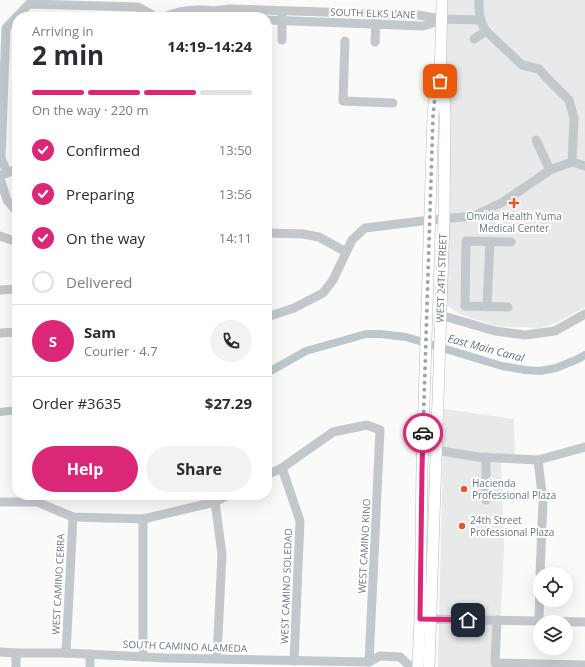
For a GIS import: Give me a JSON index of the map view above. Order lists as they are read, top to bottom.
{
  "streets": {
    "main road": ["WEST 24TH STREET"],
    "street": [
      "SOUTH ELKS LANE",
      "WEST CAMINO KINO",
      "WEST CAMINO CERRA",
      "WEST CAMINO SOLEDAD",
      "SOUTH CAMINO ALAMEDA"
    ]
  },
  "crossings": [
    ["SOUTH ELKS LANE", "WEST 24TH STREET"],
    ["WEST 24TH STREET", "SOUTH CAMINO ALAMEDA"],
    ["WEST CAMINO KINO", "WEST CAMINO SOLEDAD"],
    ["WEST CAMINO KINO", "SOUTH CAMINO ALAMEDA"],
    ["WEST CAMINO CERRA", "SOUTH CAMINO ALAMEDA"],
    ["WEST CAMINO SOLEDAD", "SOUTH CAMINO ALAMEDA"]
  ],
  "water": ["East Main Canal"],
  "places": {
    "health": ["Onvida Health Yuma Medical Center"],
    "other": ["Hacienda Professional Plaza", "24th Street Professional Plaza"]
  },
  "page": {
    "heading": ["2 min", "Arriving in", "14:19–14:24"],
    "panel": [
      "Sam",
      "Courier · 4.7",
      "Order #3635",
      "$27.29"
    ],
    "bar": "On the way · 220 m",
    "list": [
      ["Confirmed", "13:50"],
      ["Preparing", "13:56"],
      ["On the way", "14:11"],
      "Delivered"
    ],
    "round": "S",
    "buttons": ["Help", "Share"]
  }
}
